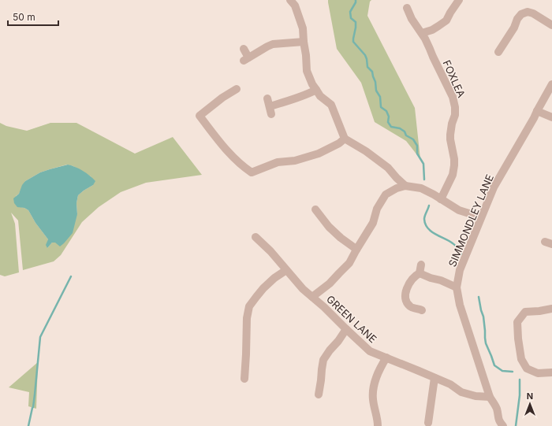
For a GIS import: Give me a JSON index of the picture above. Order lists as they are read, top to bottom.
{
  "streets": {
    "street": ["FOXLEA", "SIMMONDLEY LANE", "GREEN LANE"]
  },
  "crossings": [
    ["SIMMONDLEY LANE", "GREEN LANE"]
  ],
  "scale_bar": "50 m",
  "north": "top"
}
